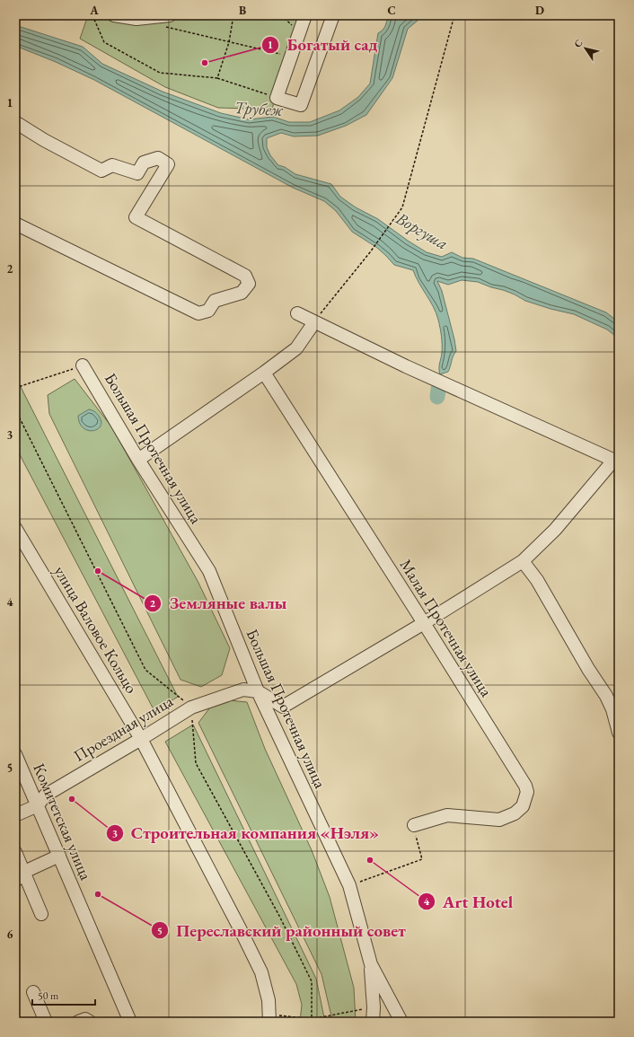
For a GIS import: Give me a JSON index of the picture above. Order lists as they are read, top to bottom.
{
  "streets": {
    "street": [
      "Большая Протечная улица",
      "Малая Протечная улица",
      "улица Валовое Кольцо",
      "Проездная улица",
      "Комитетская улица"
    ]
  },
  "crossings": [
    ["Большая Протечная улица", "Проездная улица"],
    ["улица Валовое Кольцо", "Проездная улица"],
    ["Проездная улица", "Комитетская улица"]
  ],
  "water": ["Трубеж", "Воргуша"],
  "places": [
    "Богатый сад",
    "Земляные валы",
    "Строительная компания «Нэля»",
    "Art Hotel",
    "Переславский районный совет"
  ],
  "scale_bar": "50 m",
  "north": "top left",
  "grid": {
    "columns": [
      "A",
      "B",
      "C",
      "D"
    ],
    "rows": [
      "1",
      "2",
      "3",
      "4",
      "5",
      "6"
    ]
  }
}
